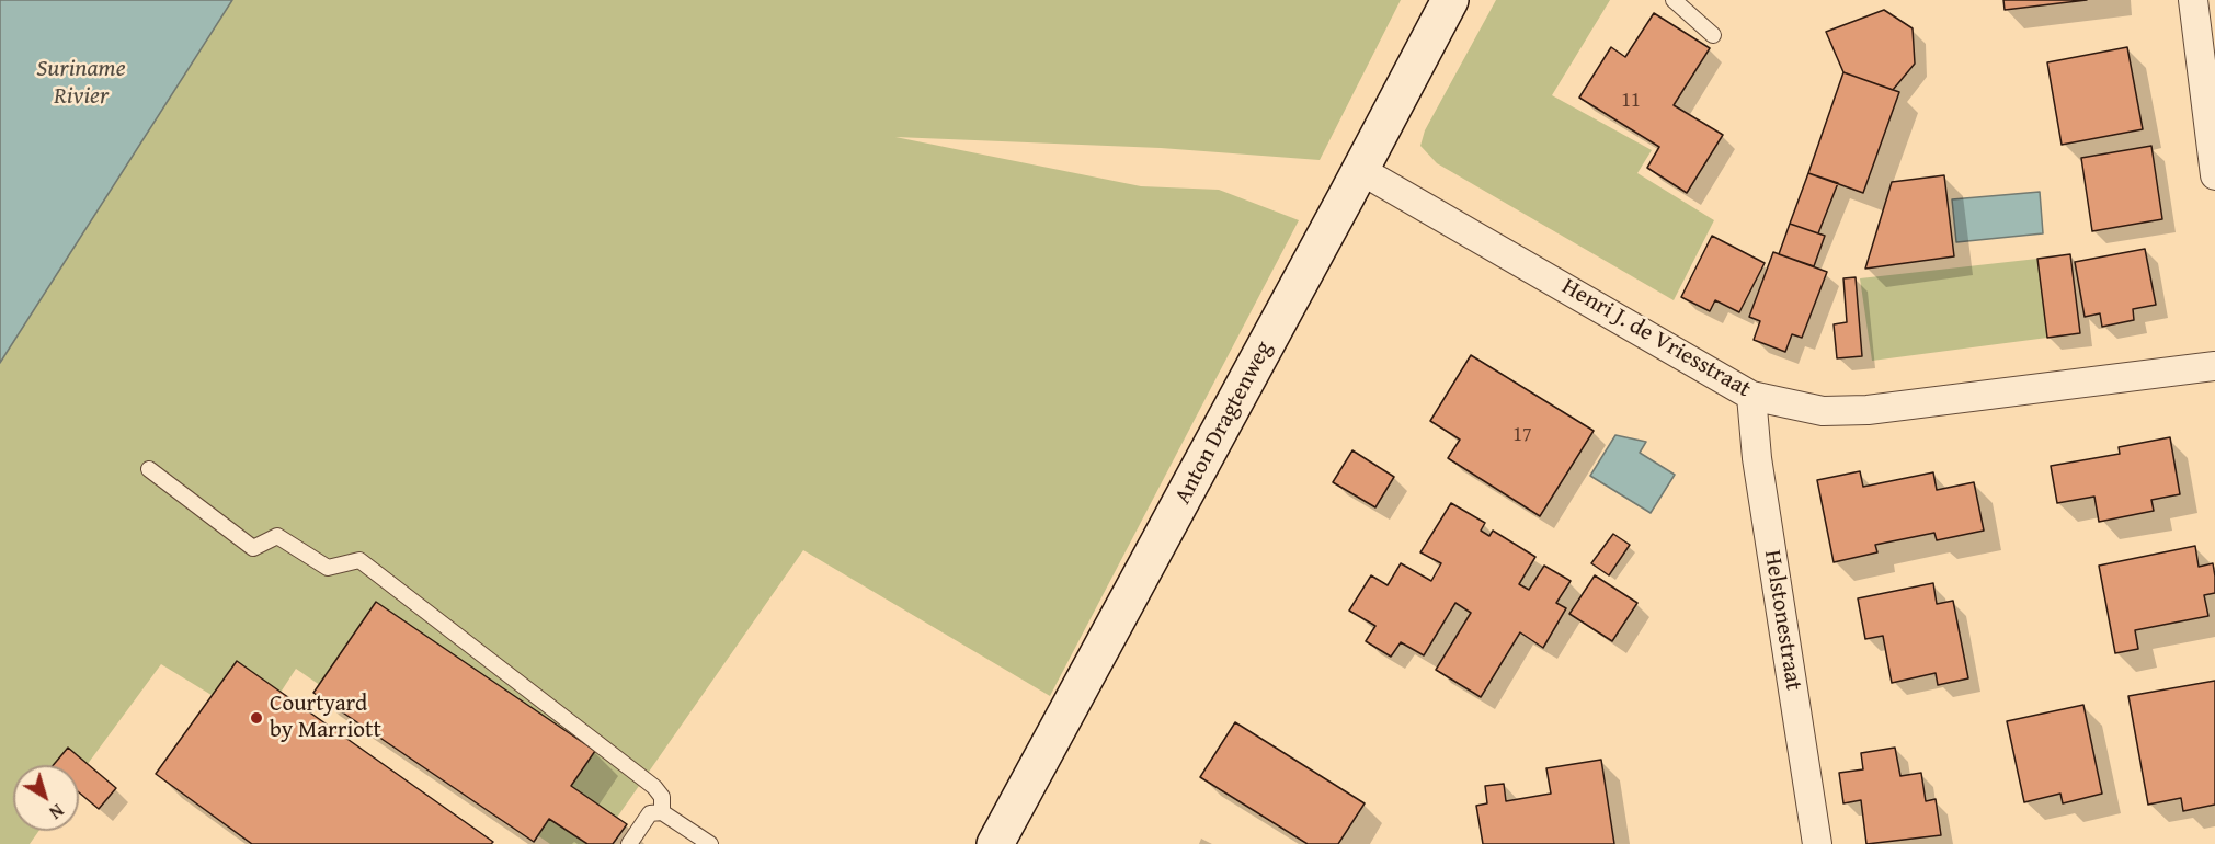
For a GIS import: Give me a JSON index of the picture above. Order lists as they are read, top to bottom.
{
  "streets": {
    "main road": ["Anton Dragtenweg"],
    "street": ["Henri J. de Vriesstraat", "Helstonestraat"]
  },
  "crossings": [
    ["Henri J. de Vriesstraat", "Anton Dragtenweg"],
    ["Henri J. de Vriesstraat", "Helstonestraat"]
  ],
  "water": ["Suriname Rivier"],
  "places": ["Courtyard by Marriott"],
  "house_numbers": ["11", "17"],
  "north": "bottom right"
}
